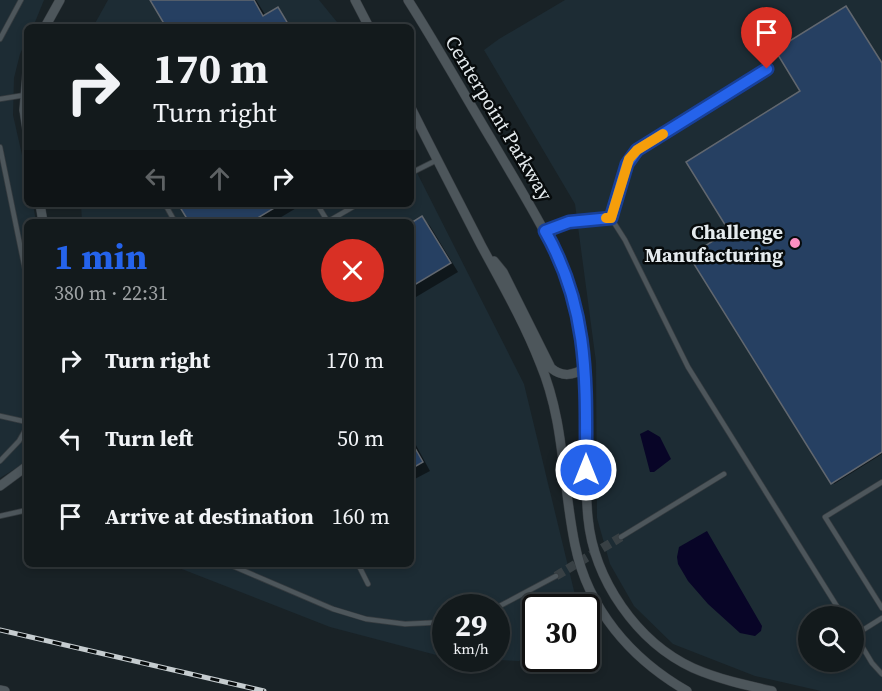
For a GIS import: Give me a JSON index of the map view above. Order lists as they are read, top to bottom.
{
  "streets": {
    "street": ["Centerpoint Parkway"]
  },
  "places": ["Challenge Manufacturing"],
  "page": {
    "turn": ["170 m", "Turn right"],
    "heading": ["1 min", "380 m · 22:31"],
    "list": [
      {
        "name": "Turn right",
        "value": "170 m"
      },
      {
        "name": "Turn left",
        "value": "50 m"
      },
      {
        "name": "Arrive at destination",
        "value": "160 m"
      }
    ],
    "speed": "29 km/h",
    "limit": "30"
  }
}
